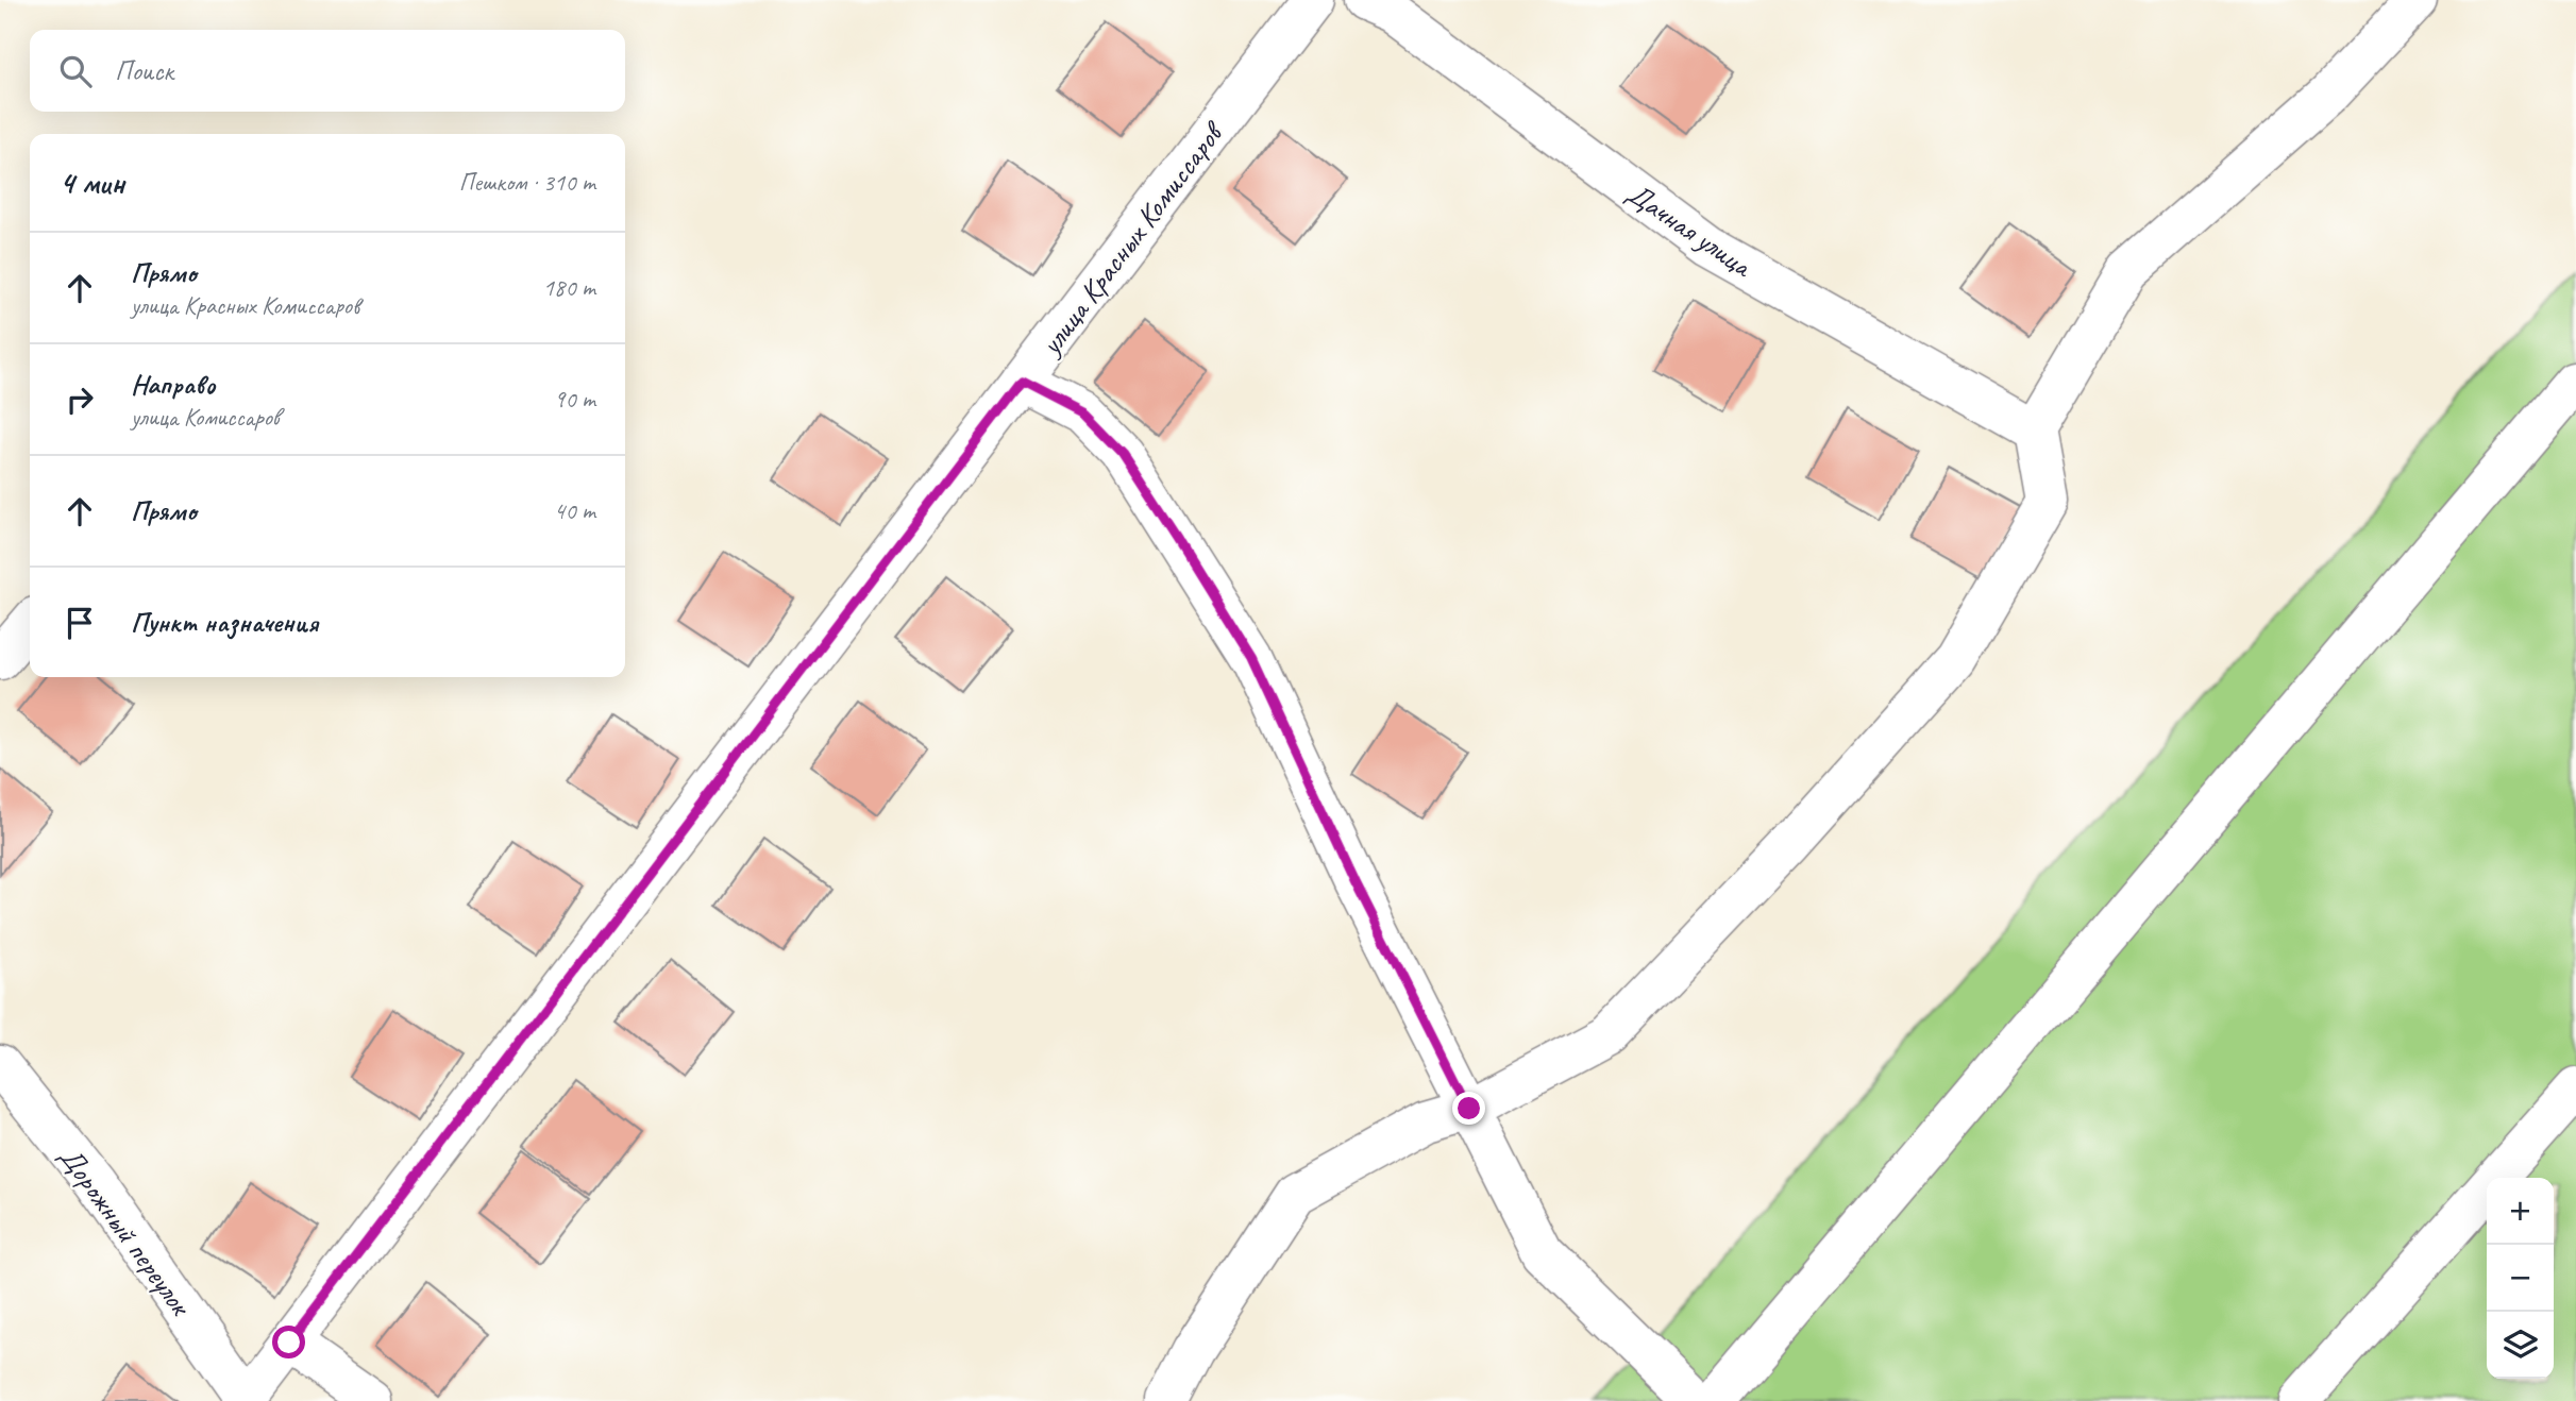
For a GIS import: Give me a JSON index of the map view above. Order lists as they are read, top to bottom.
{
  "streets": {
    "street": ["Дачная улица", "улица Красных Комиссаров", "Дорожный переулок"]
  },
  "crossings": [
    ["улица Красных Комиссаров", "Дорожный переулок"]
  ],
  "page": {
    "search": "Поиск",
    "heading": ["4 мин", "Пешком · 310 m"],
    "list": [
      ["Прямо", "улица Красных Комиссаров", "180 m"],
      ["Направо", "улица Комиссаров", "90 m"],
      ["Прямо", "40 m"],
      "Пункт назначения"
    ],
    "map_buttons": ["+", "−"]
  }
}
